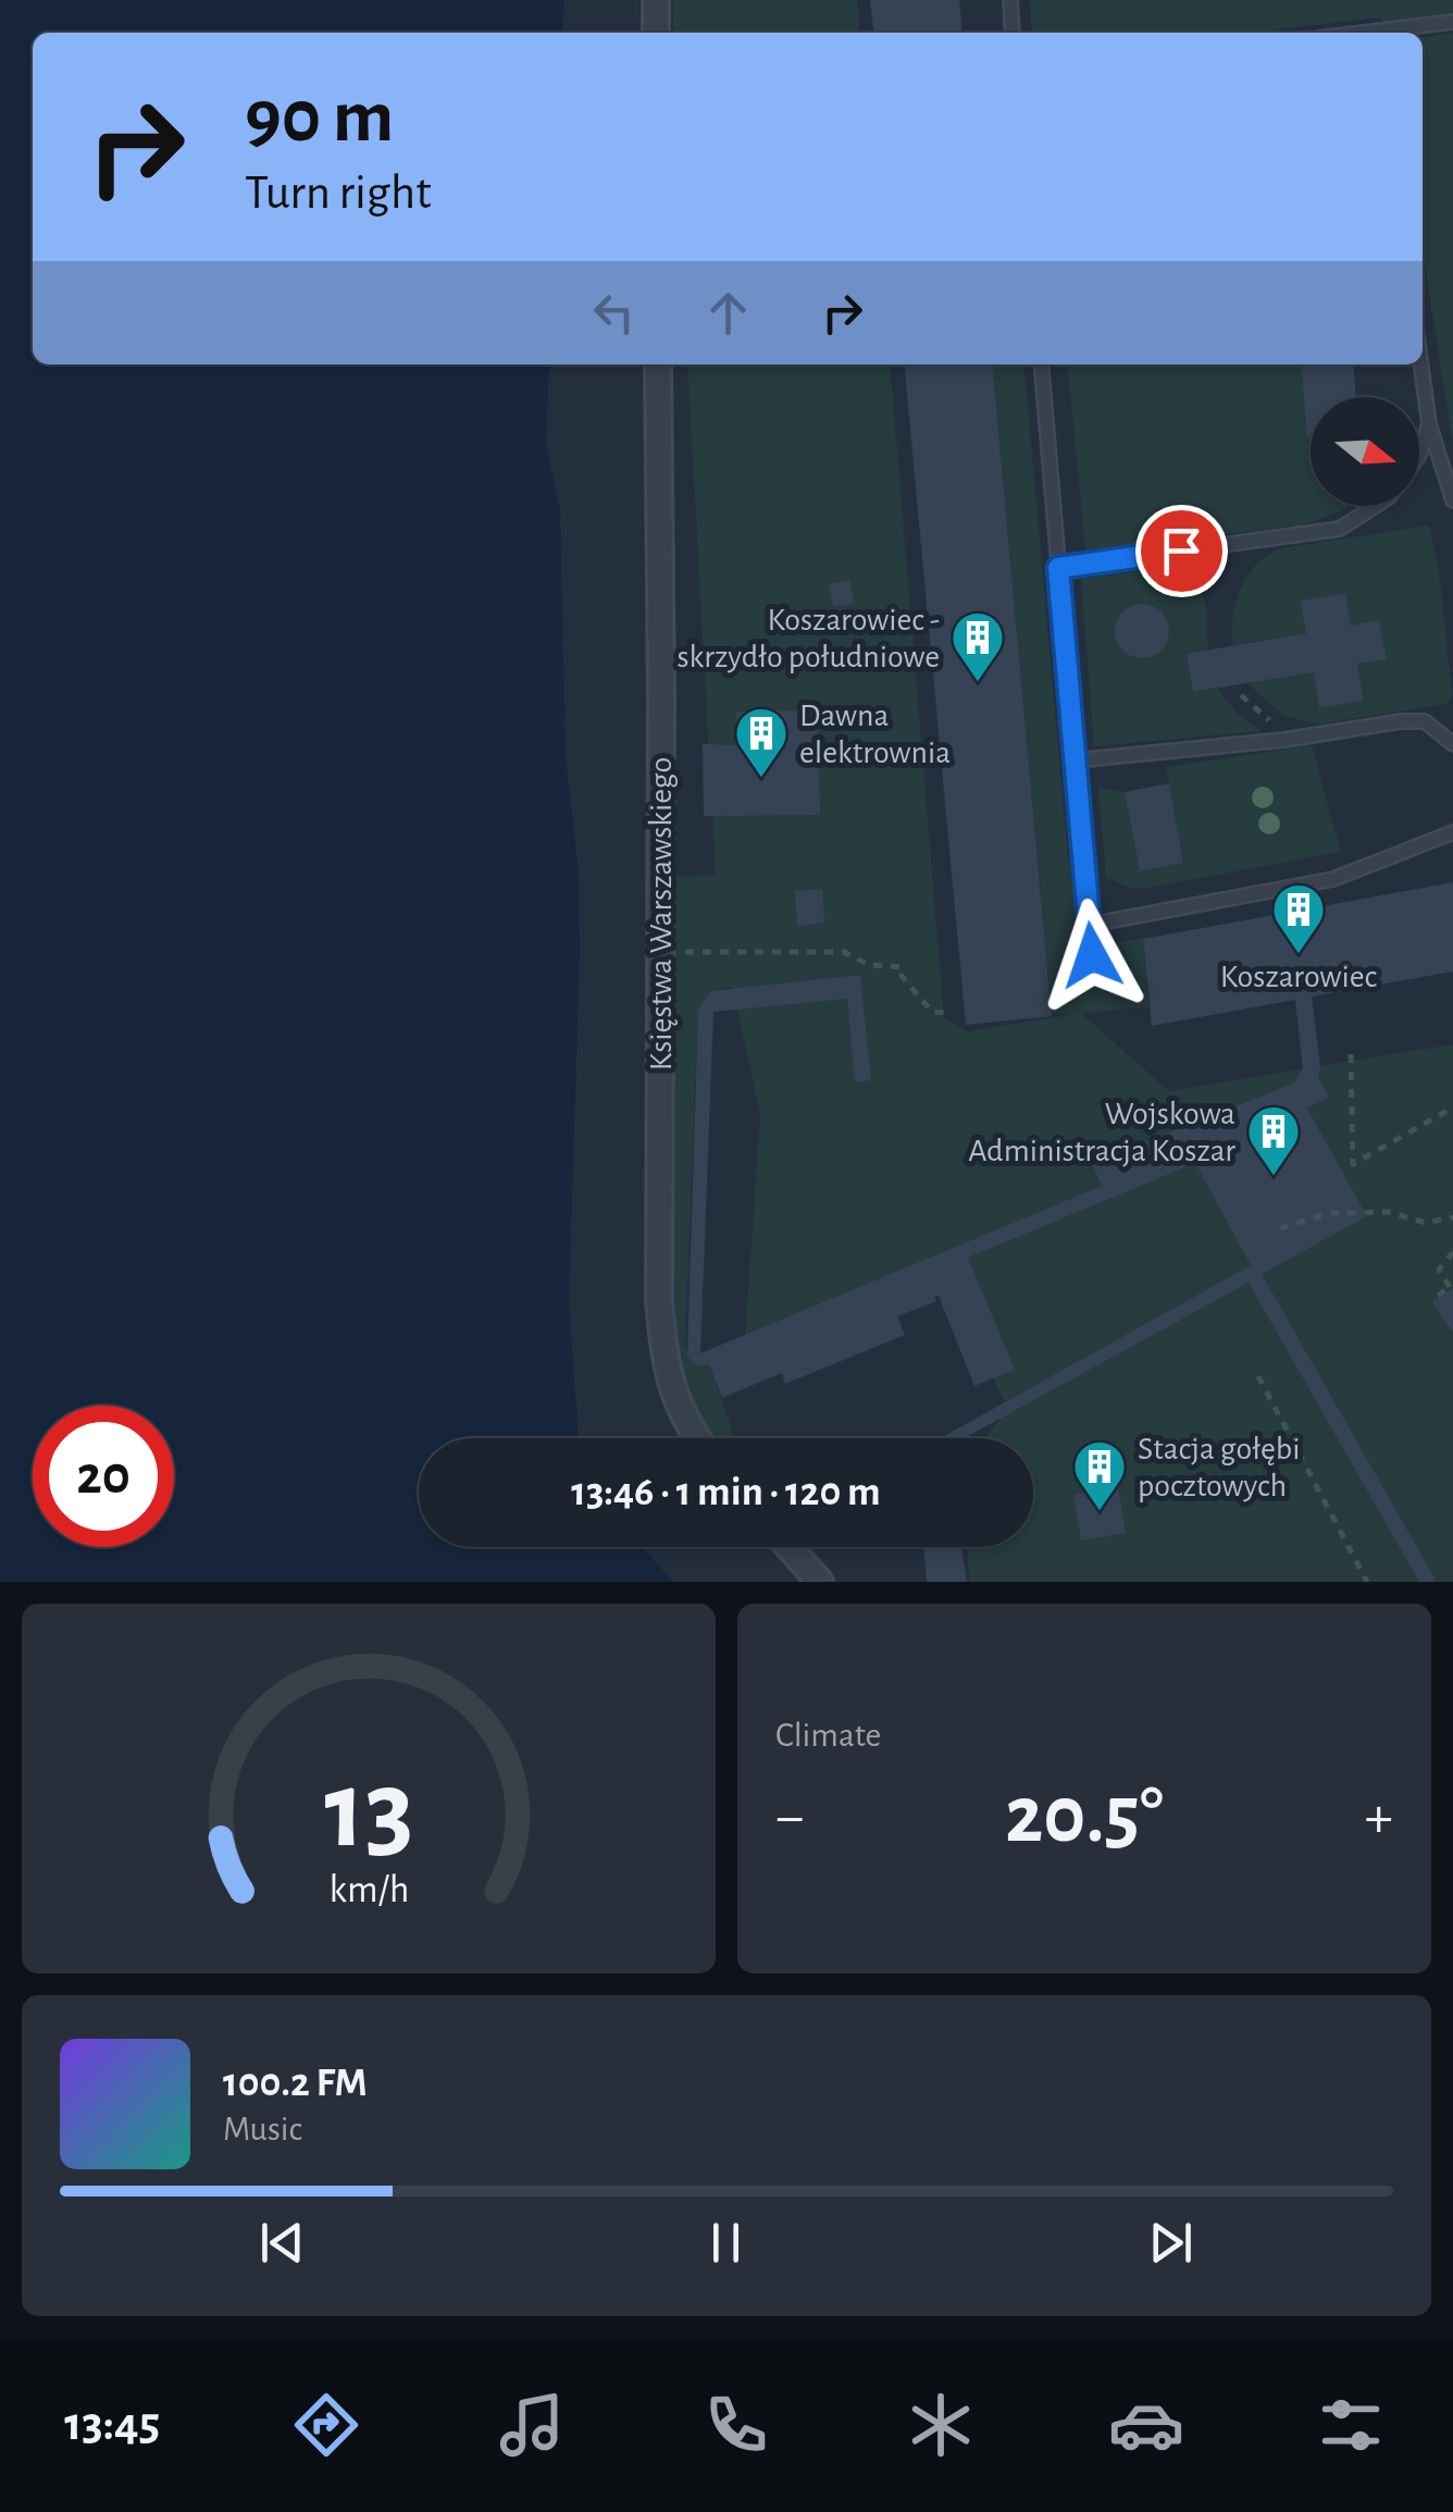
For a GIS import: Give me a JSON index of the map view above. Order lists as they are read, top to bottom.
{
  "streets": {
    "street": ["Księstwa Warszawskiego"]
  },
  "places": {
    "building": [
      "Koszarowiec - skrzydło południowe",
      "Dawna elektrownia",
      "Koszarowiec",
      "Wojskowa Administracja Koszar",
      "Stacja gołębi pocztowych"
    ]
  },
  "north": "right",
  "page": {
    "turn": ["90 m", "Turn right"],
    "limit": "20",
    "trip": "13:46 · 1 min · 120 m",
    "tile": "Climate",
    "heat": ["−", "20.5°", "+"],
    "song": ["100.2 FM", "Music"],
    "tabs": "13:45",
    "gauge": ["13", "km/h"]
  }
}
